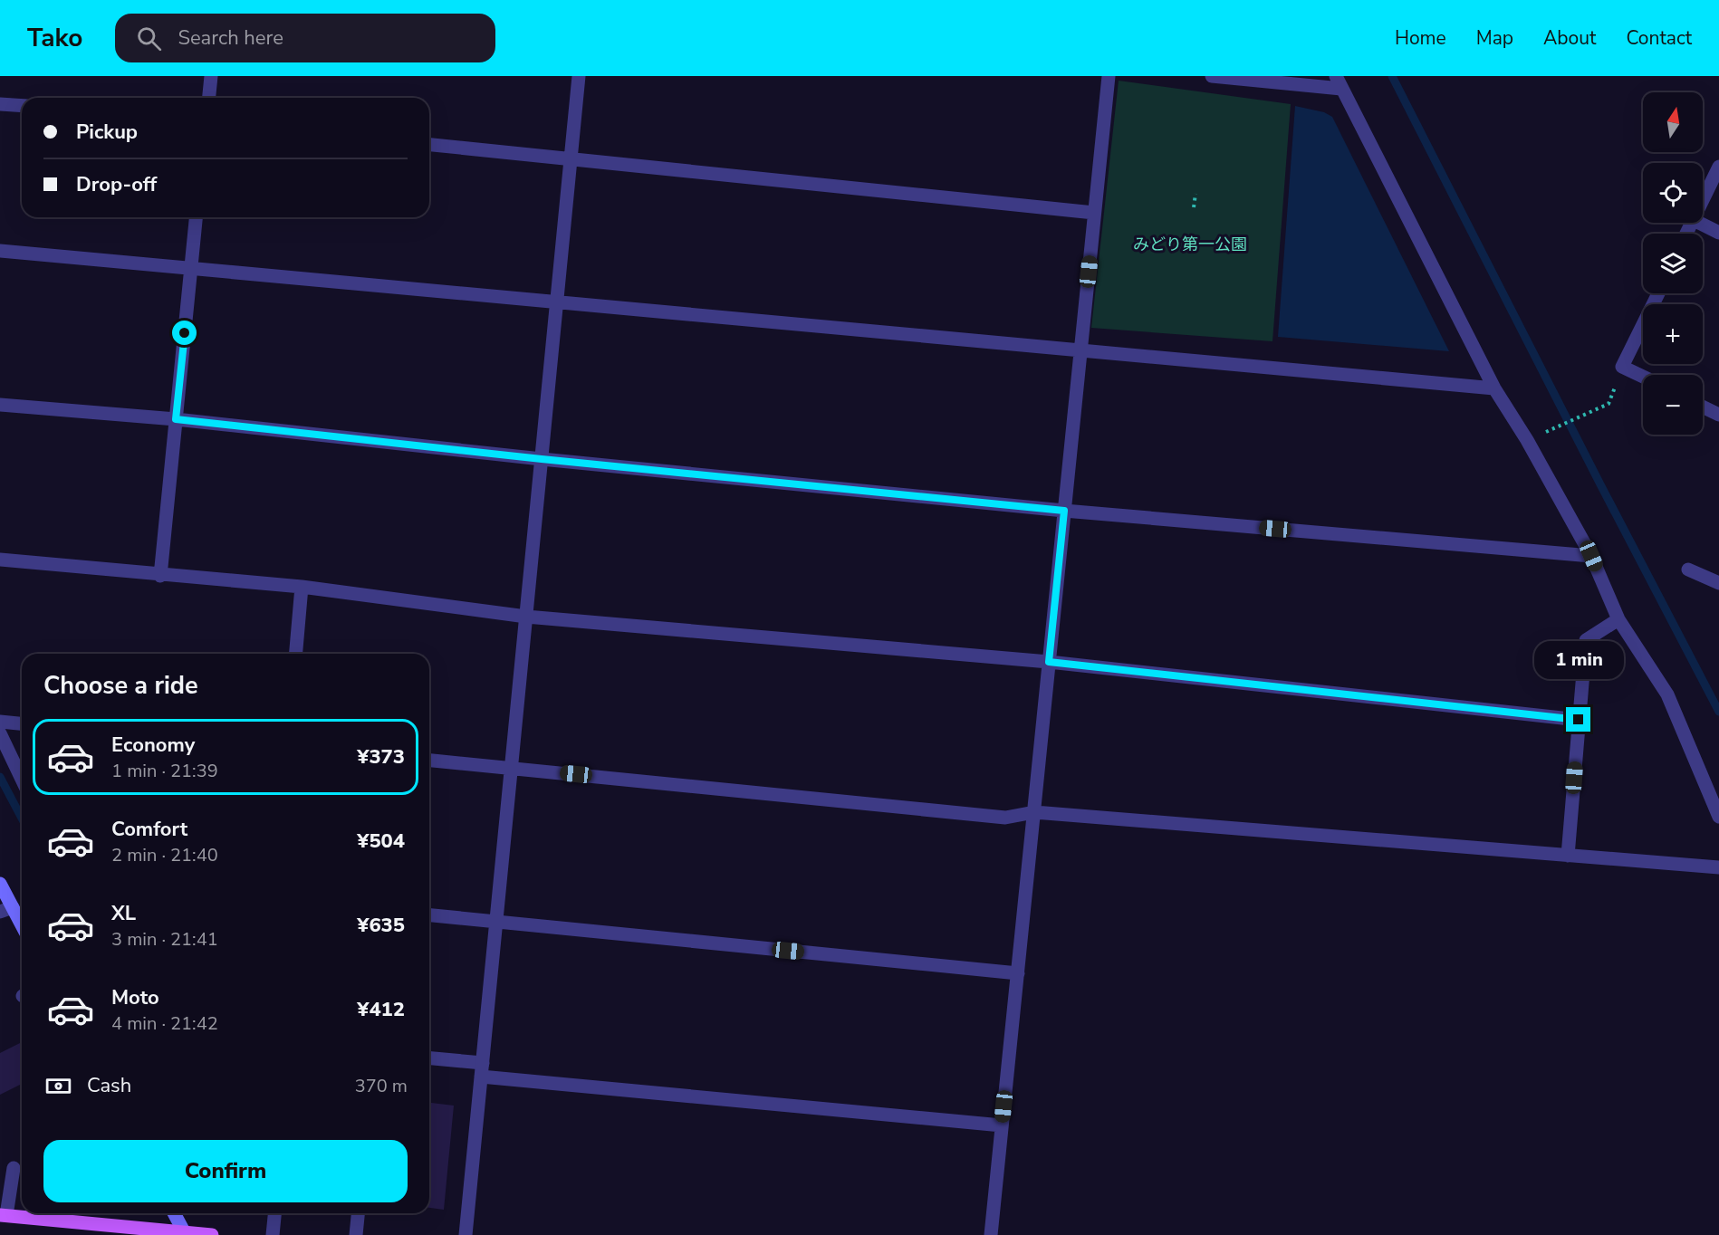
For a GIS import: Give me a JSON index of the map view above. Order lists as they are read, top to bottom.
{
  "parks": ["みどり第一公園"],
  "north": "top",
  "page": {
    "header": "Tako",
    "search": "Search here",
    "nav": [
      "Home",
      "Map",
      "About",
      "Contact"
    ],
    "map_buttons": ["+", "−"],
    "banner": ["Pickup", "Drop-off"],
    "bubble": "1 min",
    "heading": "Choose a ride",
    "list": [
      {
        "name": "Economy",
        "note": "1 min · 21:39",
        "value": "¥373"
      },
      {
        "name": "Comfort",
        "note": "2 min · 21:40",
        "value": "¥504"
      },
      {
        "name": "XL",
        "note": "3 min · 21:41",
        "value": "¥635"
      },
      {
        "name": "Moto",
        "note": "4 min · 21:42",
        "value": "¥412"
      }
    ],
    "pay": ["Cash", "370 m"],
    "buttons": "Confirm"
  }
}
